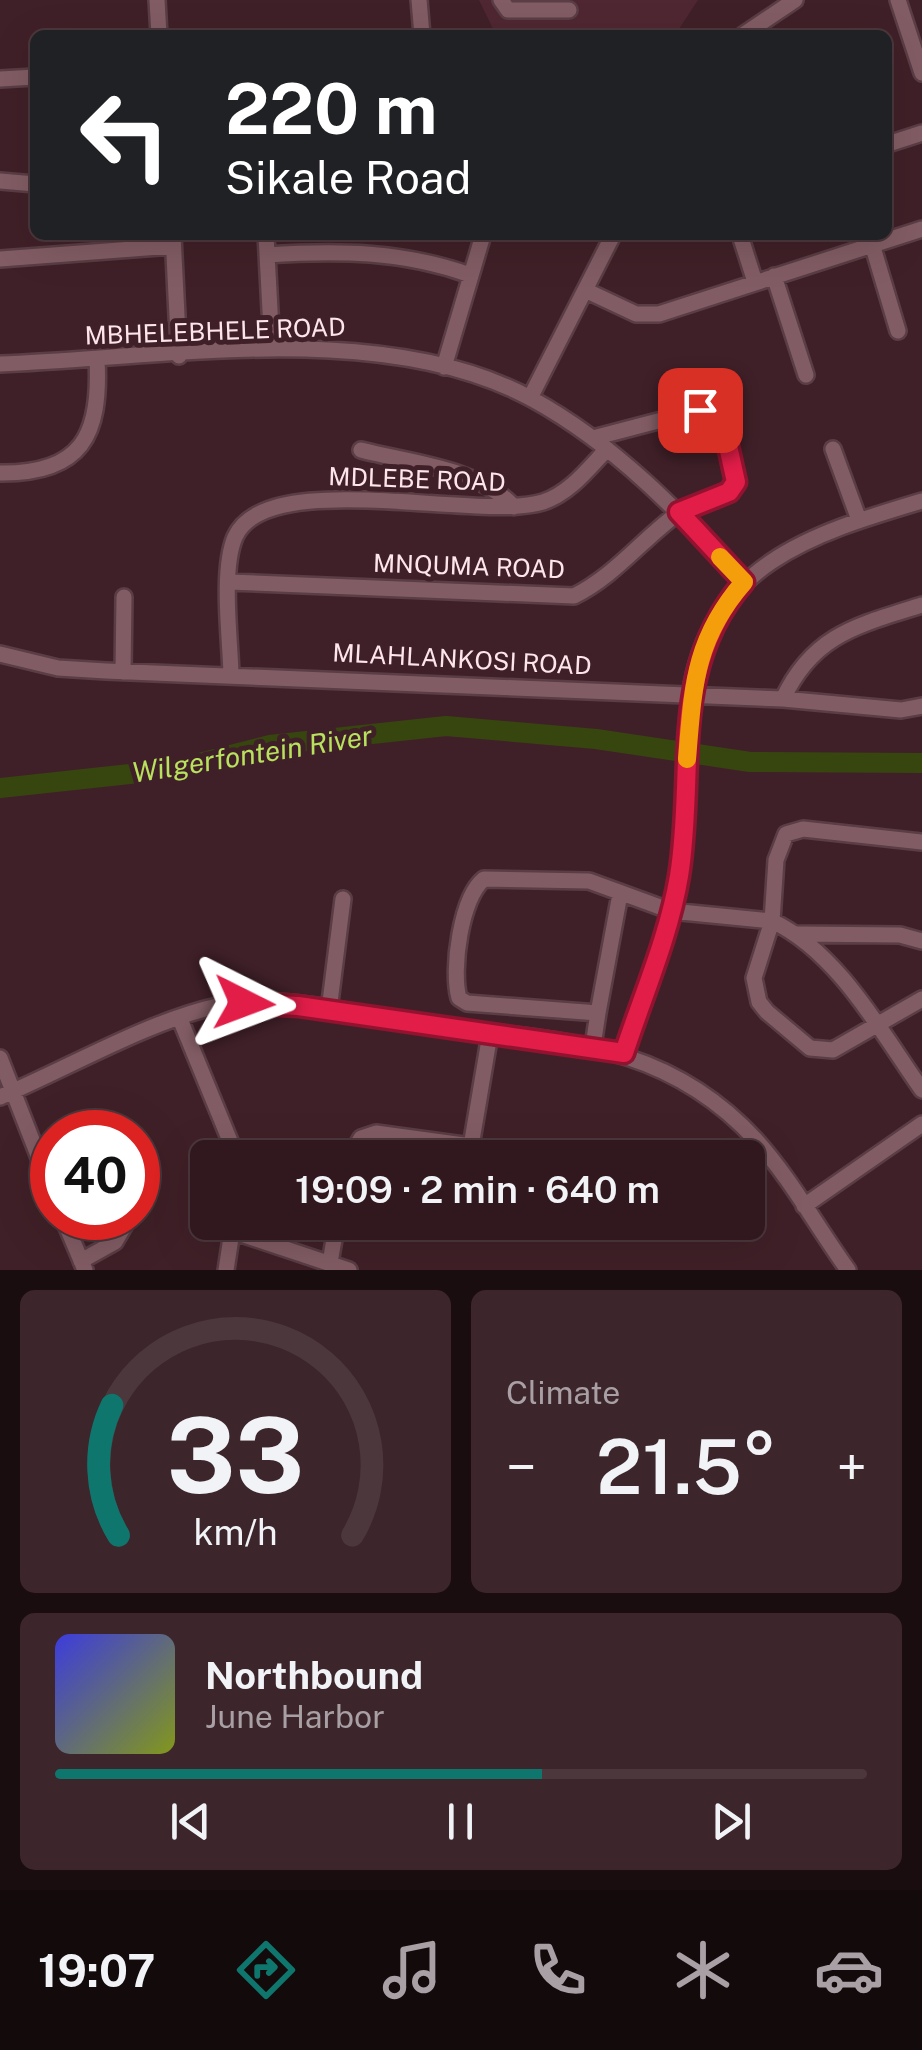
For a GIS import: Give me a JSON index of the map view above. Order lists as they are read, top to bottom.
{
  "streets": {
    "street": [
      "MBHELEBHELE ROAD",
      "MDLEBE ROAD",
      "MNQUMA ROAD",
      "MLAHLANKOSI ROAD"
    ]
  },
  "crossings": [
    ["MBHELEBHELE ROAD", "MDLEBE ROAD"],
    ["MBHELEBHELE ROAD", "MNQUMA ROAD"],
    ["MDLEBE ROAD", "MNQUMA ROAD"],
    ["MDLEBE ROAD", "MLAHLANKOSI ROAD"]
  ],
  "water": ["Wilgerfontein River"],
  "page": {
    "turn": ["220 m", "Sikale Road"],
    "limit": "40",
    "trip": "19:09 · 2 min · 640 m",
    "tile": "Climate",
    "heat": ["−", "21.5°", "+"],
    "song": ["Northbound", "June Harbor"],
    "tabs": "19:07",
    "gauge": ["33", "km/h"]
  }
}
